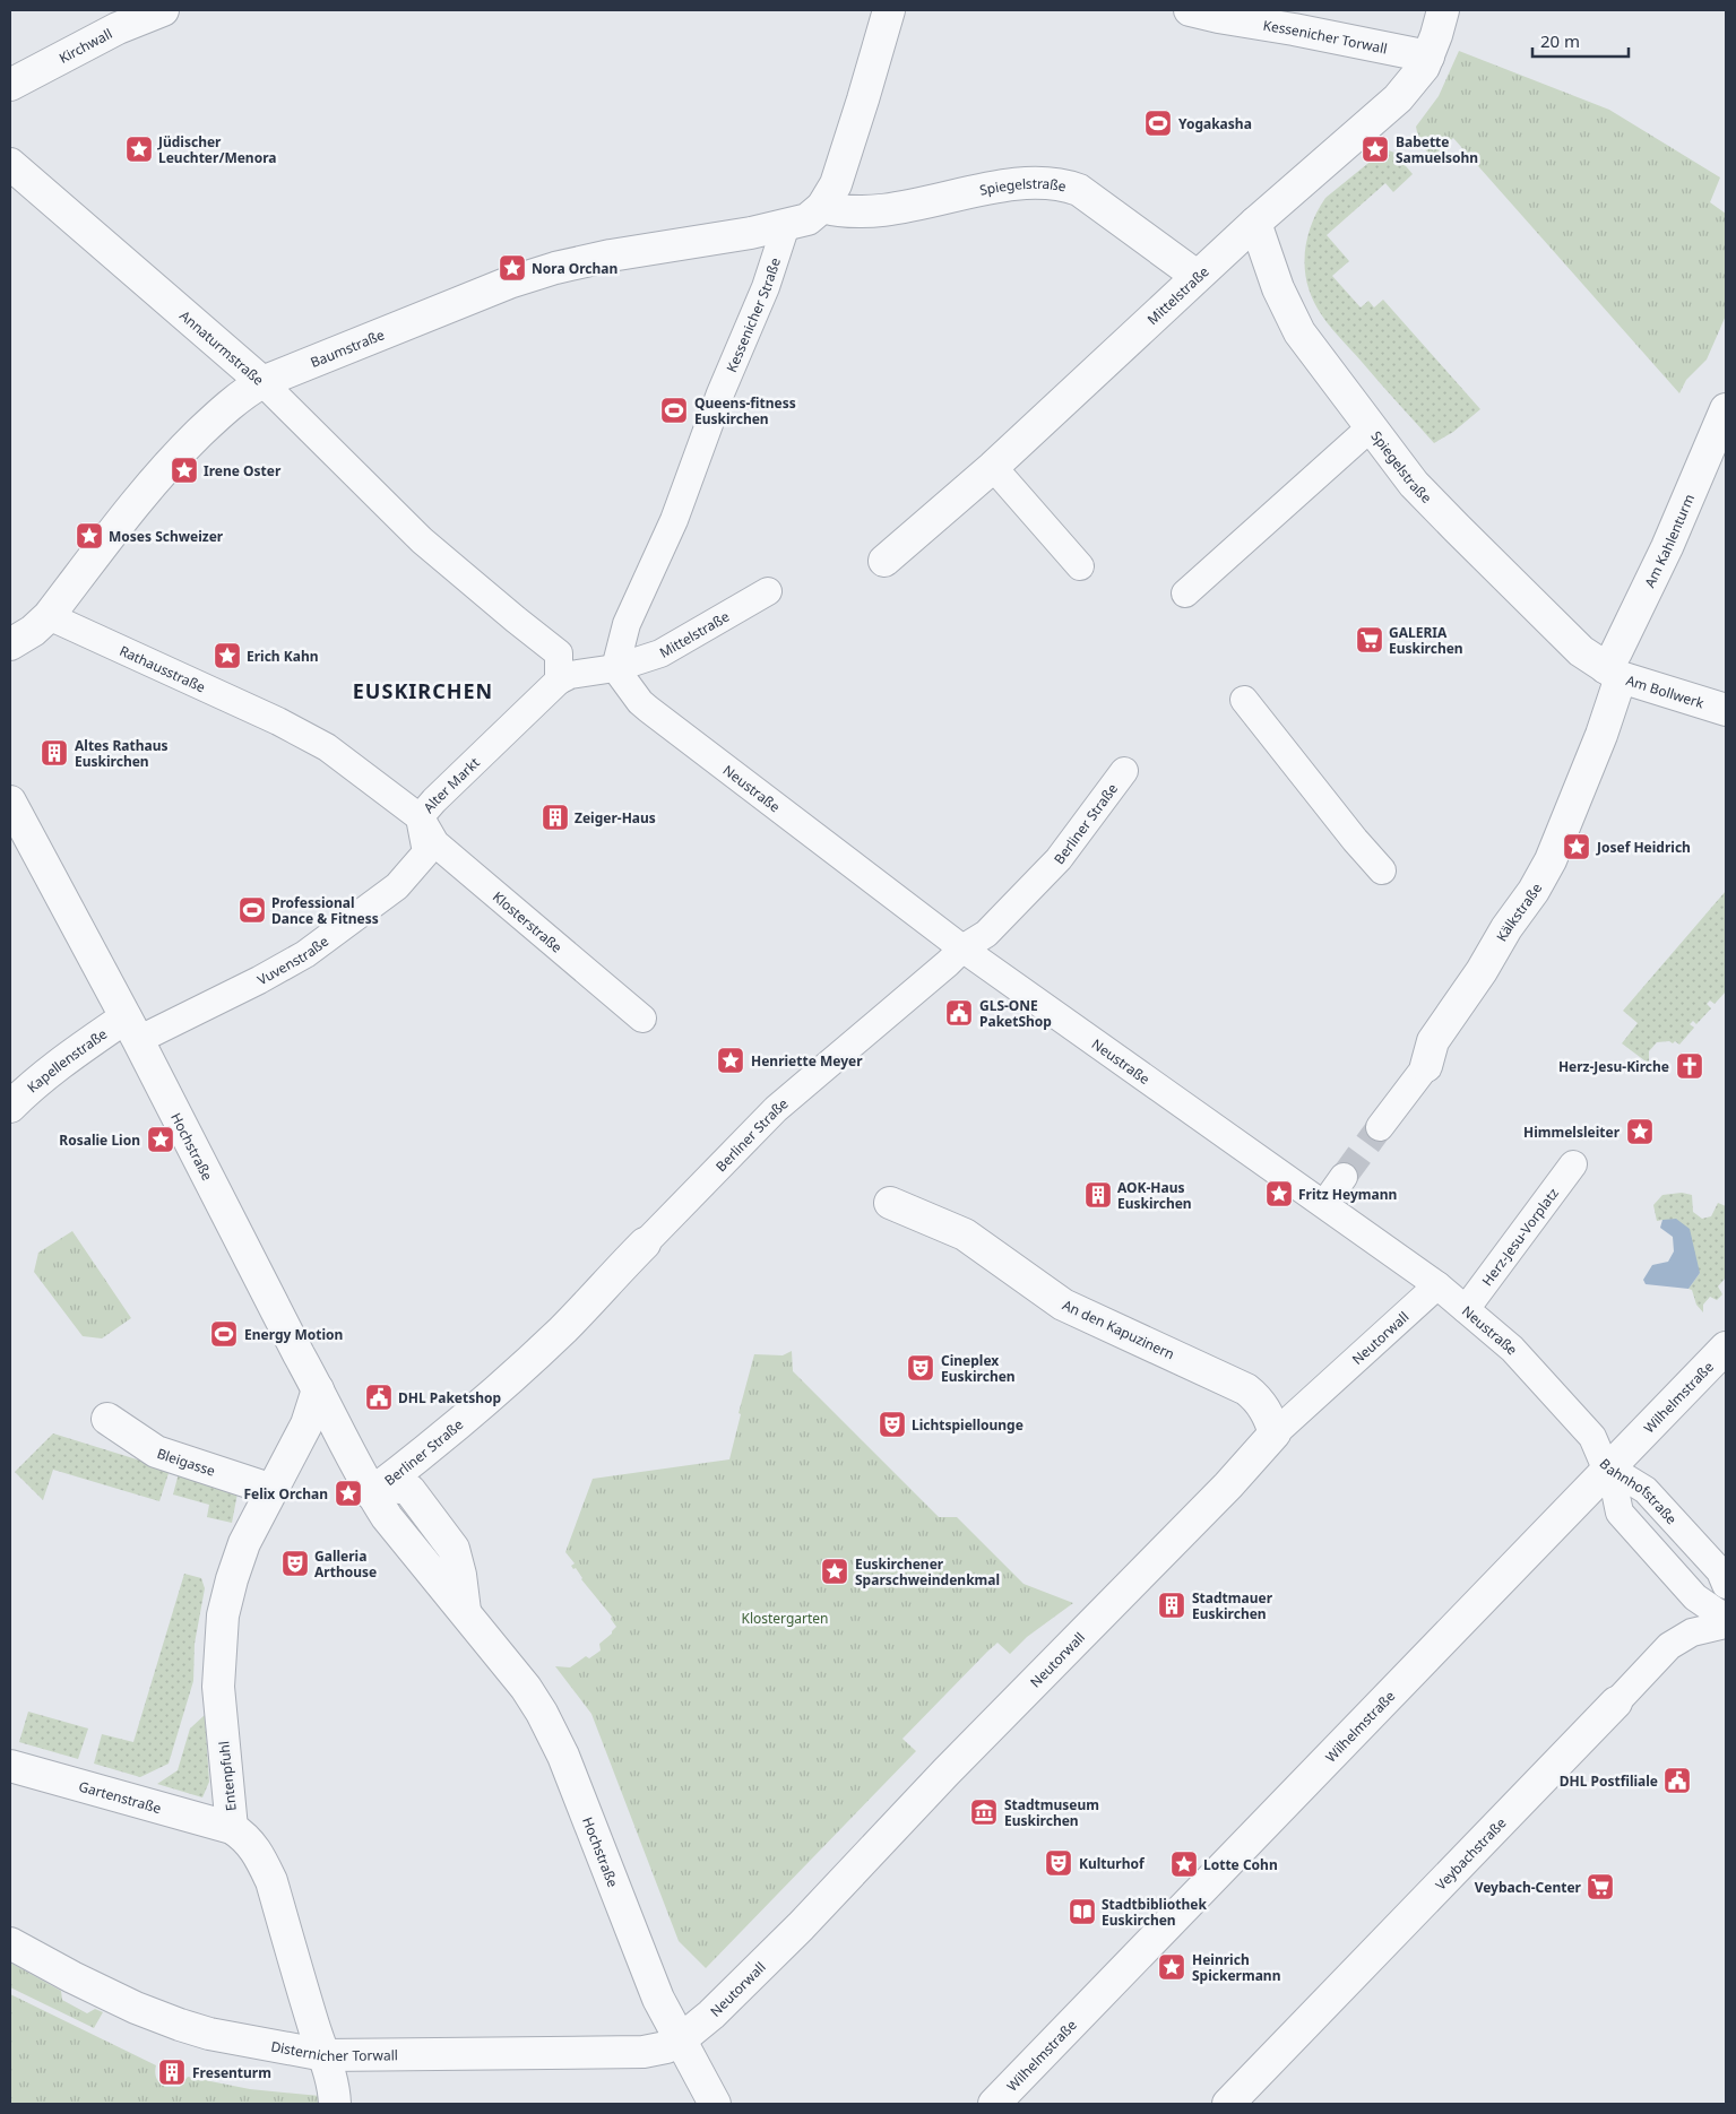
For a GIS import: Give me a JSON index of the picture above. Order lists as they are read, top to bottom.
{
  "streets": {
    "street": [
      "Kessenicher Torwall",
      "Kirchwall",
      "Spiegelstraße",
      "Mittelstraße",
      "Kessenicher Straße",
      "Annaturmstraße",
      "Baumstraße",
      "Am Kahlenturm",
      "Rathausstraße",
      "Am Bollwerk",
      "Alter Markt",
      "Neustraße",
      "Berliner Straße",
      "Kälkstraße",
      "Klosterstraße",
      "Vuvenstraße",
      "Kapellenstraße",
      "Hochstraße",
      "Herz-Jesu-Vorplatz",
      "An den Kapuzinern",
      "Neutorwall",
      "Wilhelmstraße",
      "Bleigasse",
      "Bahnhofstraße",
      "Entenpfuhl",
      "Gartenstraße",
      "Veybachstraße",
      "Disternicher Torwall"
    ]
  },
  "crossings": [
    ["Kessenicher Torwall", "Mittelstraße"],
    ["Spiegelstraße", "Mittelstraße"],
    ["Spiegelstraße", "Am Kahlenturm"],
    ["Spiegelstraße", "Am Bollwerk"],
    ["Spiegelstraße", "Kälkstraße"],
    ["Mittelstraße", "Kessenicher Straße"],
    ["Mittelstraße", "Alter Markt"],
    ["Mittelstraße", "Neustraße"],
    ["Kessenicher Straße", "Baumstraße"],
    ["Kessenicher Straße", "Alter Markt"],
    ["Kessenicher Straße", "Neustraße"],
    ["Annaturmstraße", "Baumstraße"],
    ["Annaturmstraße", "Alter Markt"],
    ["Baumstraße", "Rathausstraße"],
    ["Am Kahlenturm", "Am Bollwerk"],
    ["Am Kahlenturm", "Kälkstraße"],
    ["Rathausstraße", "Alter Markt"],
    ["Am Bollwerk", "Kälkstraße"],
    ["Alter Markt", "Neustraße"],
    ["Alter Markt", "Klosterstraße"],
    ["Alter Markt", "Vuvenstraße"],
    ["Neustraße", "Berliner Straße"],
    ["Neustraße", "Herz-Jesu-Vorplatz"],
    ["Neustraße", "Neutorwall"],
    ["Neustraße", "Wilhelmstraße"],
    ["Neustraße", "Bahnhofstraße"],
    ["Berliner Straße", "Hochstraße"],
    ["Klosterstraße", "Vuvenstraße"],
    ["Vuvenstraße", "Kapellenstraße"],
    ["Vuvenstraße", "Hochstraße"],
    ["Kapellenstraße", "Hochstraße"],
    ["Hochstraße", "Neutorwall"],
    ["Hochstraße", "Entenpfuhl"],
    ["Hochstraße", "Disternicher Torwall"],
    ["An den Kapuzinern", "Neutorwall"],
    ["Neutorwall", "Disternicher Torwall"],
    ["Wilhelmstraße", "Bahnhofstraße"],
    ["Bleigasse", "Entenpfuhl"],
    ["Entenpfuhl", "Gartenstraße"],
    ["Entenpfuhl", "Disternicher Torwall"]
  ],
  "districts": ["EUSKIRCHEN"],
  "parks": ["Klostergarten"],
  "places": {
    "sports": [
      "Yogakasha",
      "Queens-fitness Euskirchen",
      "Professional Dance & Fitness",
      "Energy Motion"
    ],
    "place": [
      "Jüdischer Leuchter/Menora",
      "Babette Samuelsohn",
      "Nora Orchan",
      "Irene Oster",
      "Moses Schweizer",
      "Erich Kahn",
      "Josef Heidrich",
      "Henriette Meyer",
      "Himmelsleiter",
      "Rosalie Lion",
      "Fritz Heymann",
      "Felix Orchan",
      "Euskirchener Sparschweindenkmal",
      "Lotte Cohn",
      "Heinrich Spickermann"
    ],
    "supermarket": ["GALERIA Euskirchen", "Veybach-Center"],
    "building": [
      "Altes Rathaus Euskirchen",
      "Zeiger-Haus",
      "AOK-Haus Euskirchen",
      "Stadtmauer Euskirchen",
      "Fresenturm"
    ],
    "public building": ["GLS-ONE PaketShop", "DHL Paketshop", "DHL Postfiliale"],
    "church": ["Herz-Jesu-Kirche"],
    "theatre": [
      "Cineplex Euskirchen",
      "Lichtspiellounge",
      "Galleria Arthouse",
      "Kulturhof"
    ],
    "museum": ["Stadtmuseum Euskirchen"],
    "library": ["Stadtbibliothek Euskirchen"]
  },
  "scale_bar": "20 m"
}
